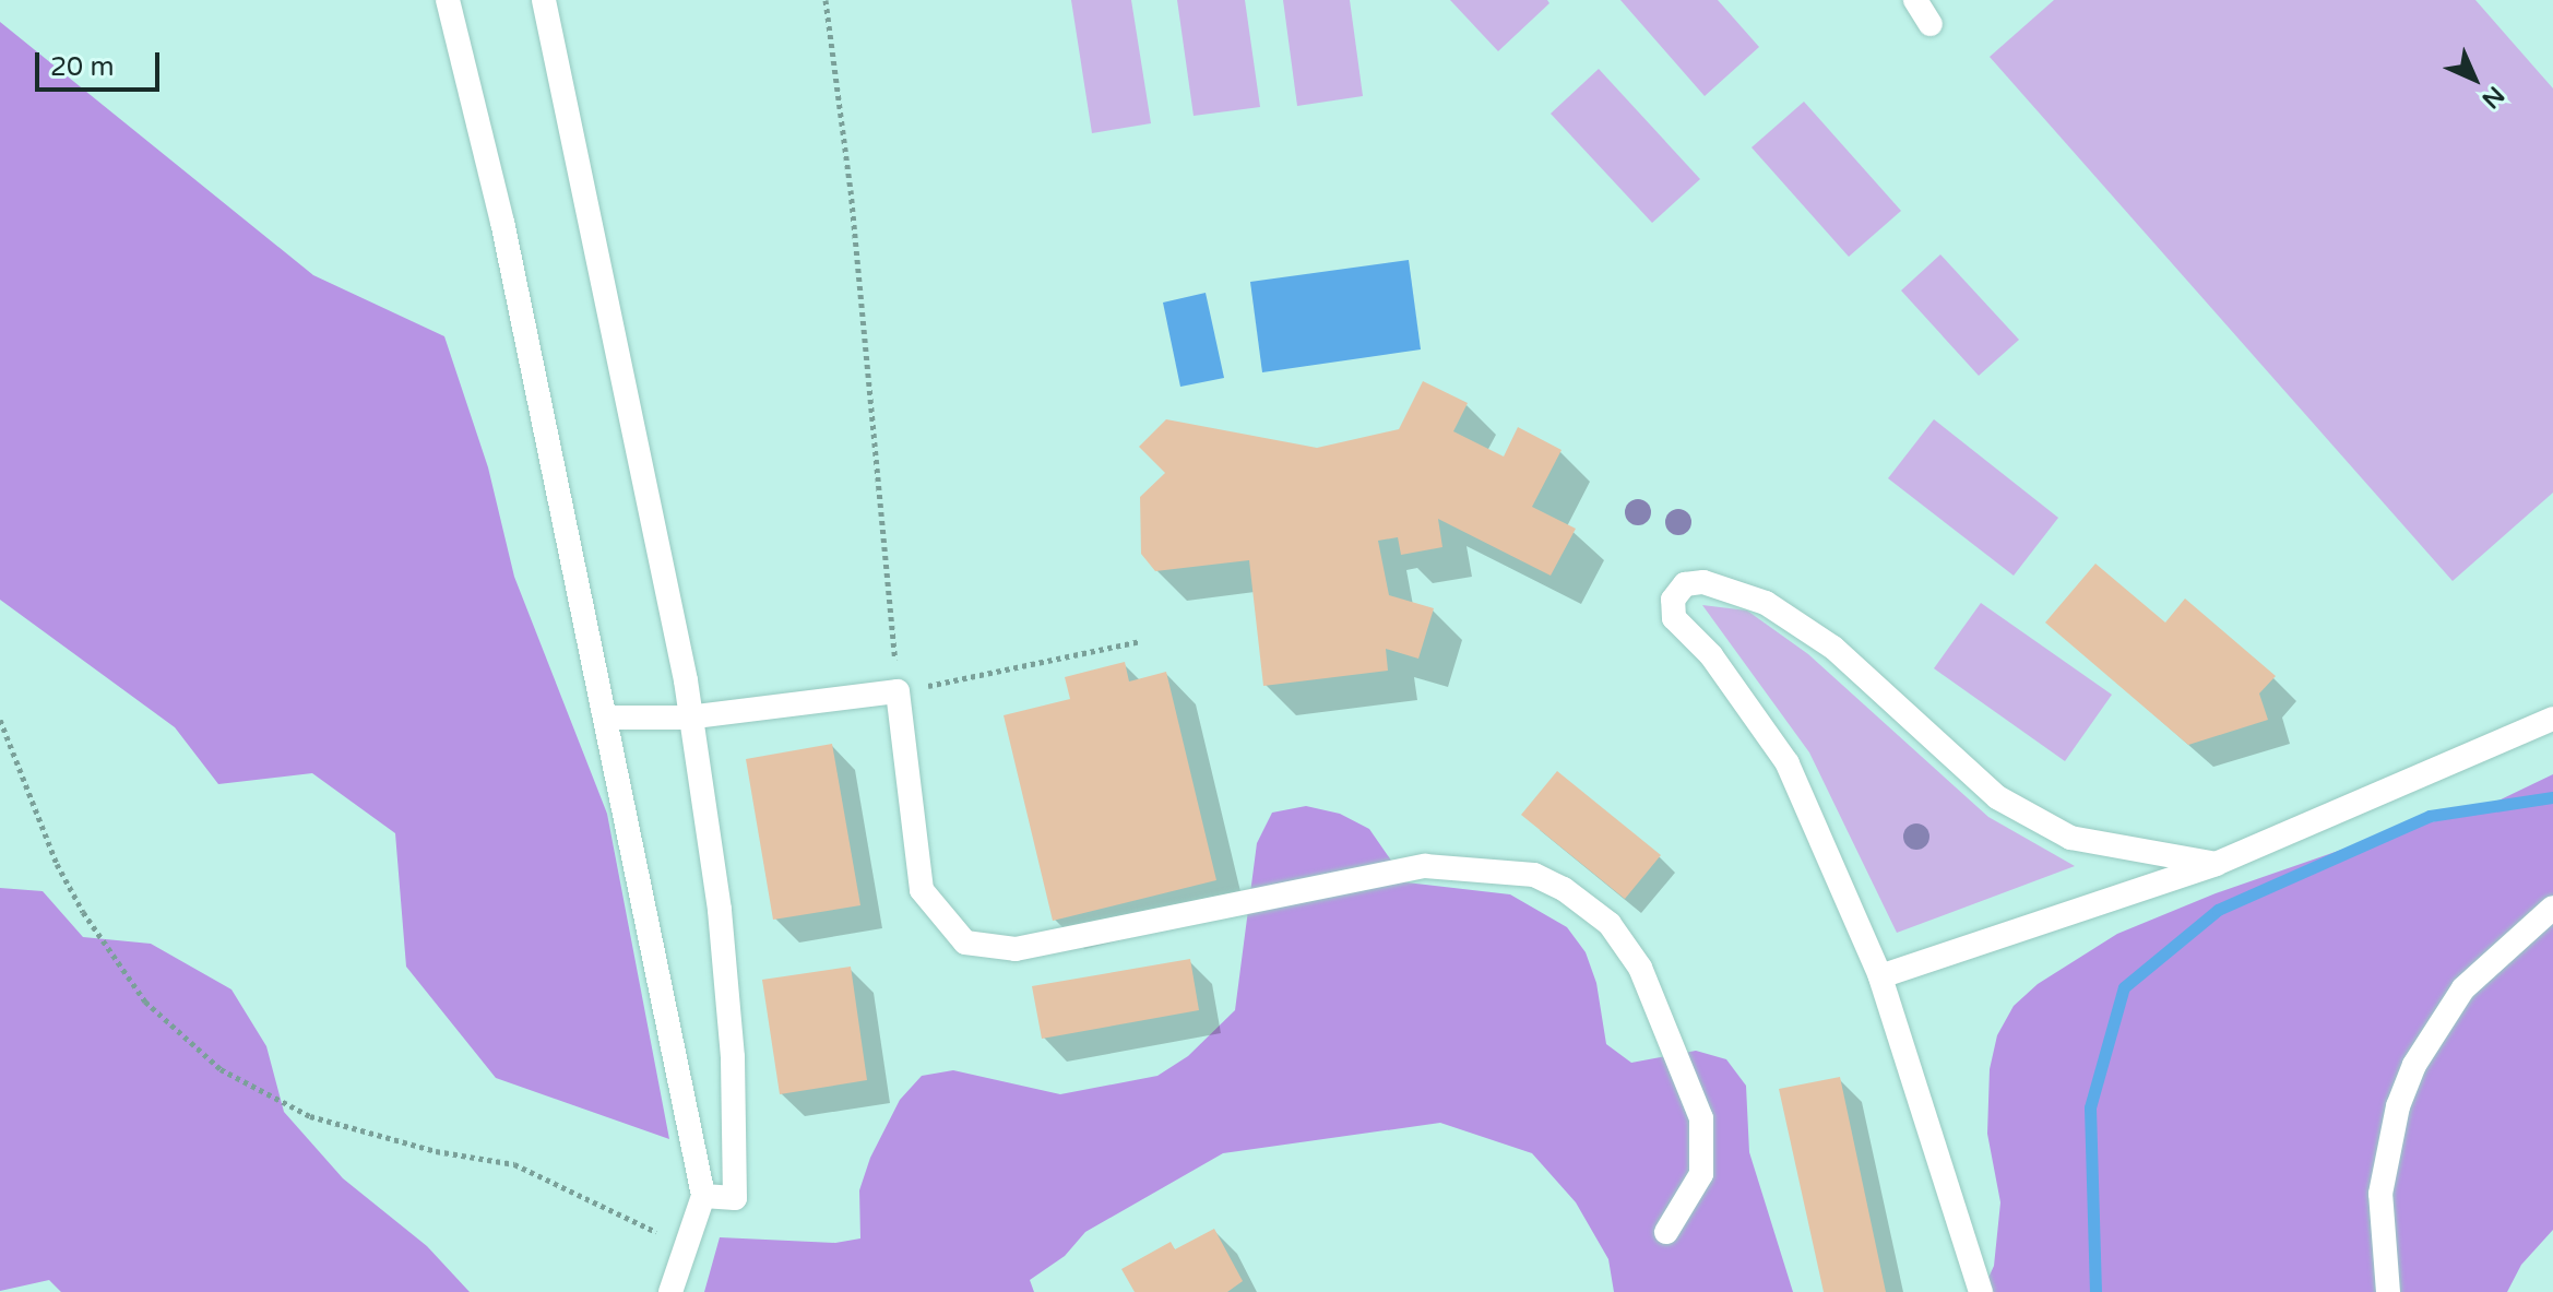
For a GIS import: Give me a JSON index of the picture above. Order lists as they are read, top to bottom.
{
  "scale_bar": "20 m",
  "north": "bottom right"
}
